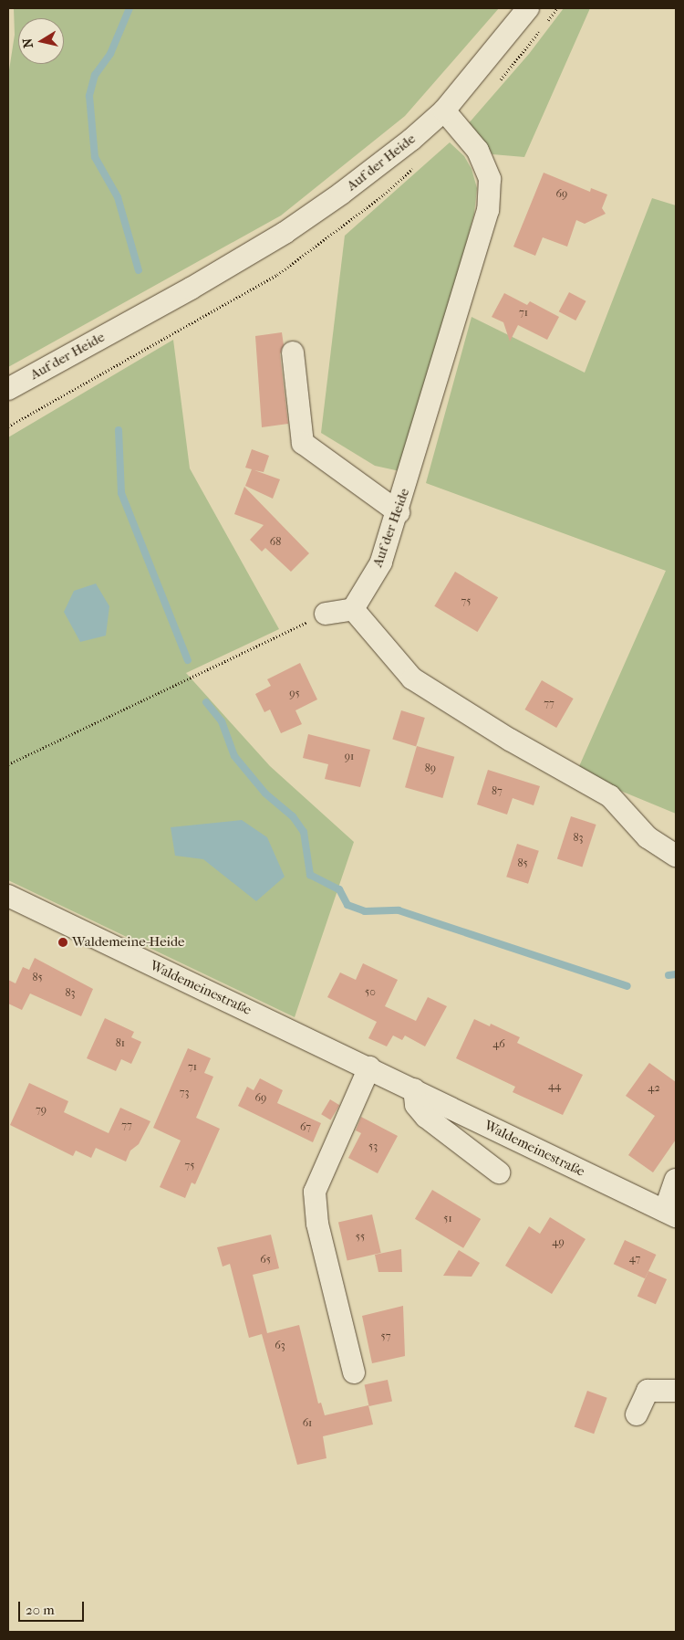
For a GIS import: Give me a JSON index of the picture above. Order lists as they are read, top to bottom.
{
  "streets": {
    "street": ["Auf der Heide", "Waldemeinestraße"]
  },
  "places": ["Waldemeine-Heide"],
  "house_numbers": [
    "69",
    "71",
    "68",
    "75",
    "95",
    "77",
    "91",
    "89",
    "87",
    "83",
    "85",
    "85",
    "50",
    "83",
    "81",
    "46",
    "71",
    "44",
    "42",
    "73",
    "69",
    "79",
    "77",
    "67",
    "53",
    "75",
    "51",
    "55",
    "49",
    "47",
    "65",
    "57",
    "63",
    "61"
  ],
  "scale_bar": "20 m",
  "north": "left"
}
